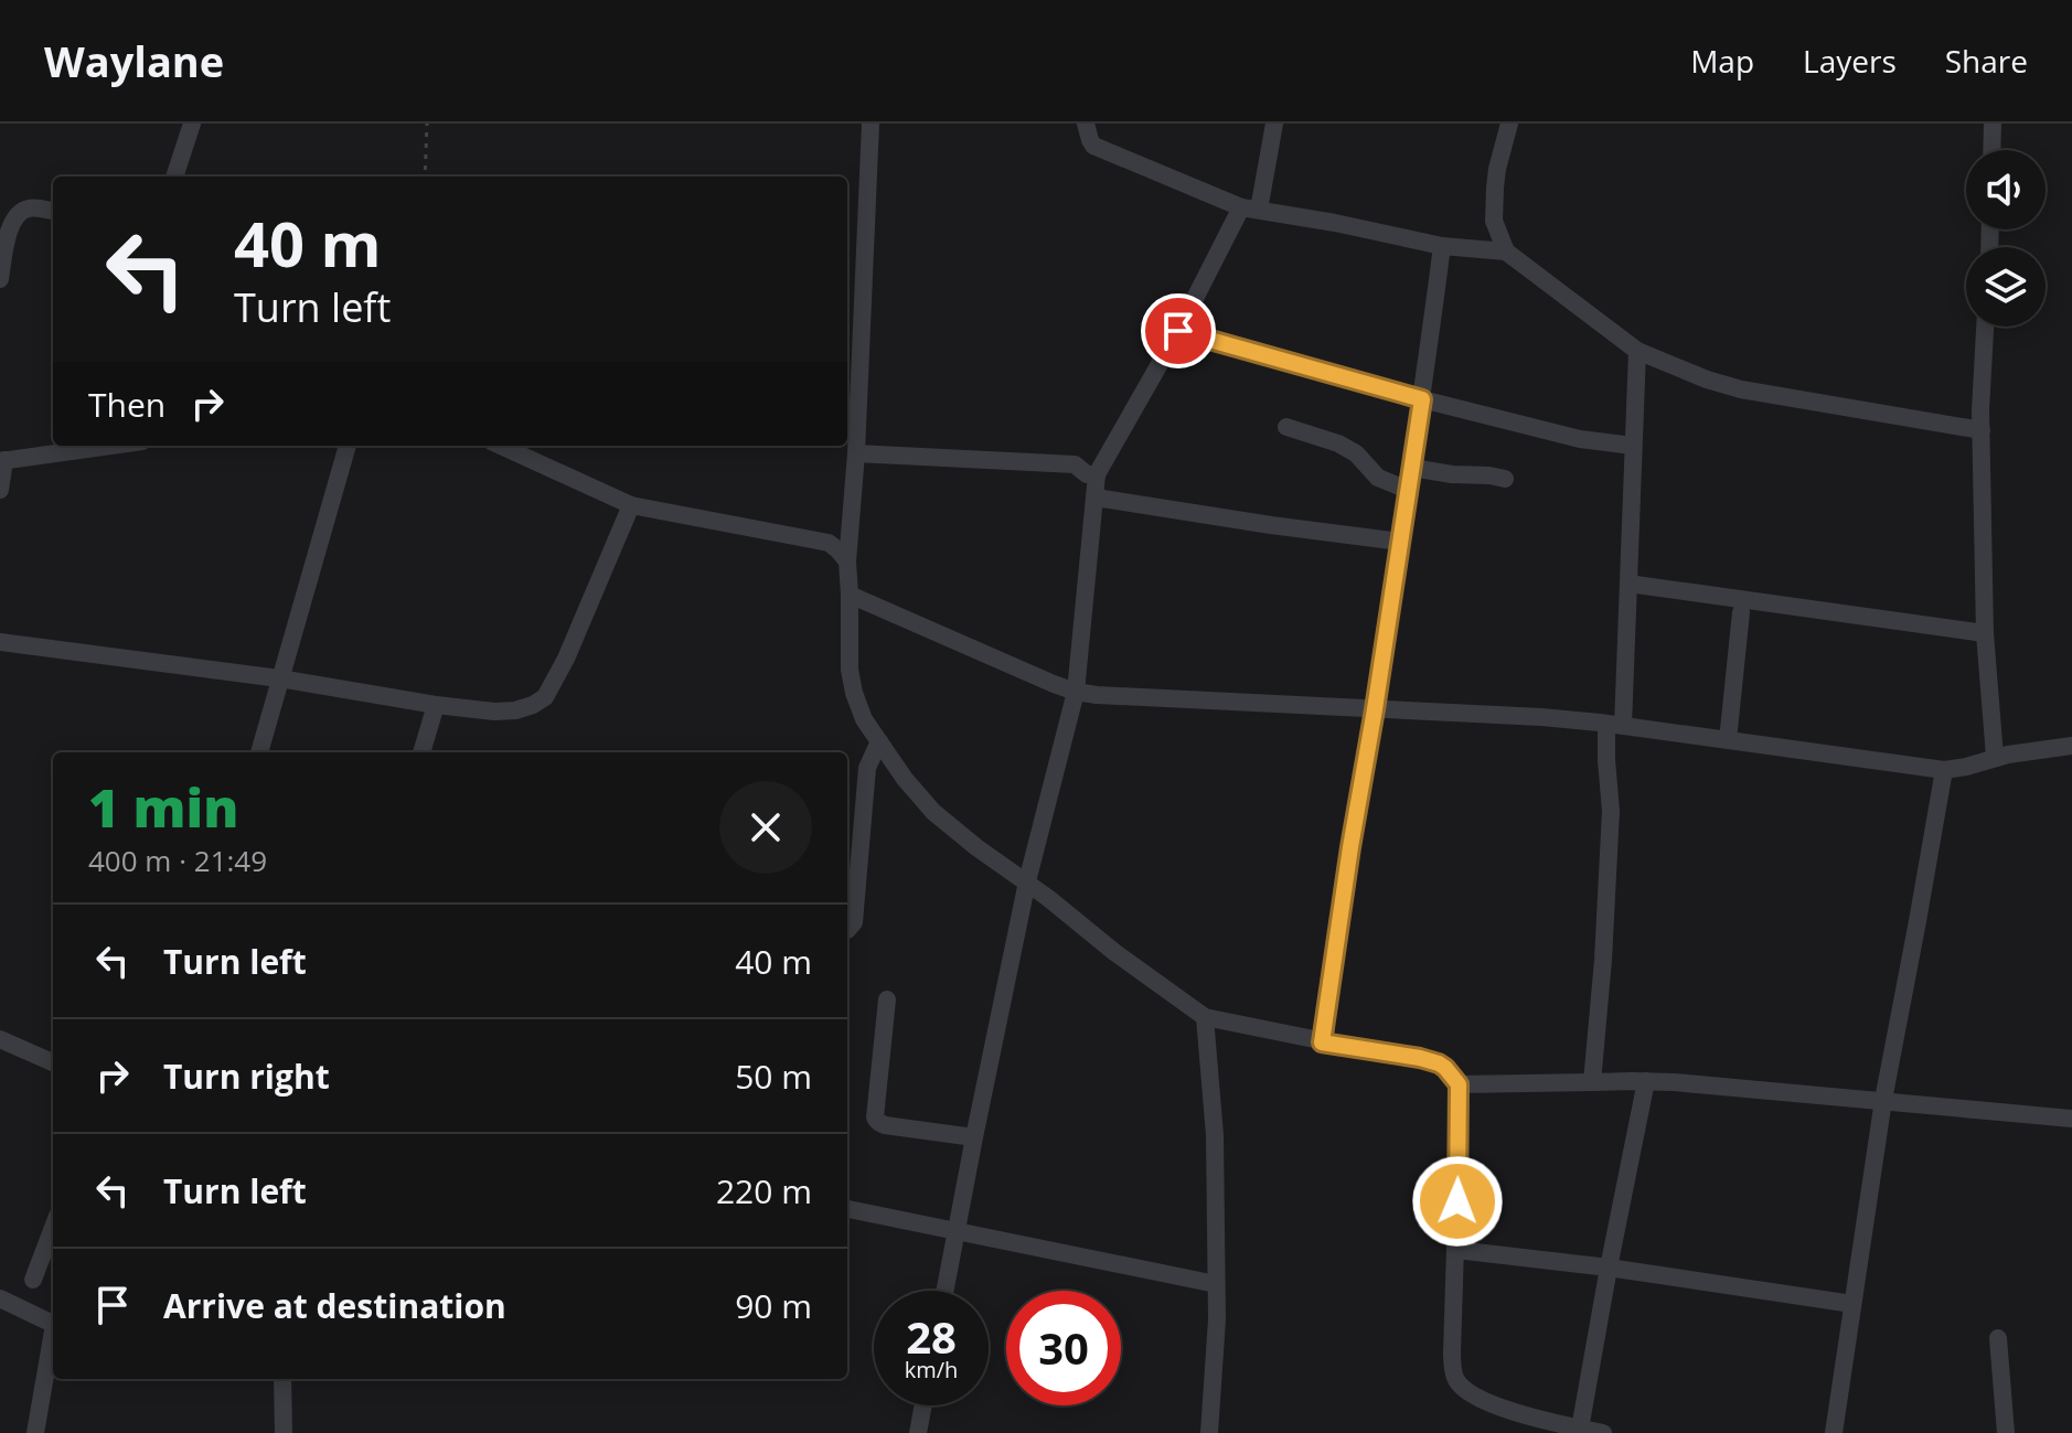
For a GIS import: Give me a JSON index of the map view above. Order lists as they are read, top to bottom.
{
  "page": {
    "header": "Waylane",
    "nav": ["Map", "Layers", "Share"],
    "turn": ["40 m", "Turn left"],
    "then": "Then",
    "heading": ["1 min", "400 m · 21:49"],
    "list": [
      {
        "name": "Turn left",
        "value": "40 m"
      },
      {
        "name": "Turn right",
        "value": "50 m"
      },
      {
        "name": "Turn left",
        "value": "220 m"
      },
      {
        "name": "Arrive at destination",
        "value": "90 m"
      }
    ],
    "speed": "28 km/h",
    "limit": "30"
  }
}
